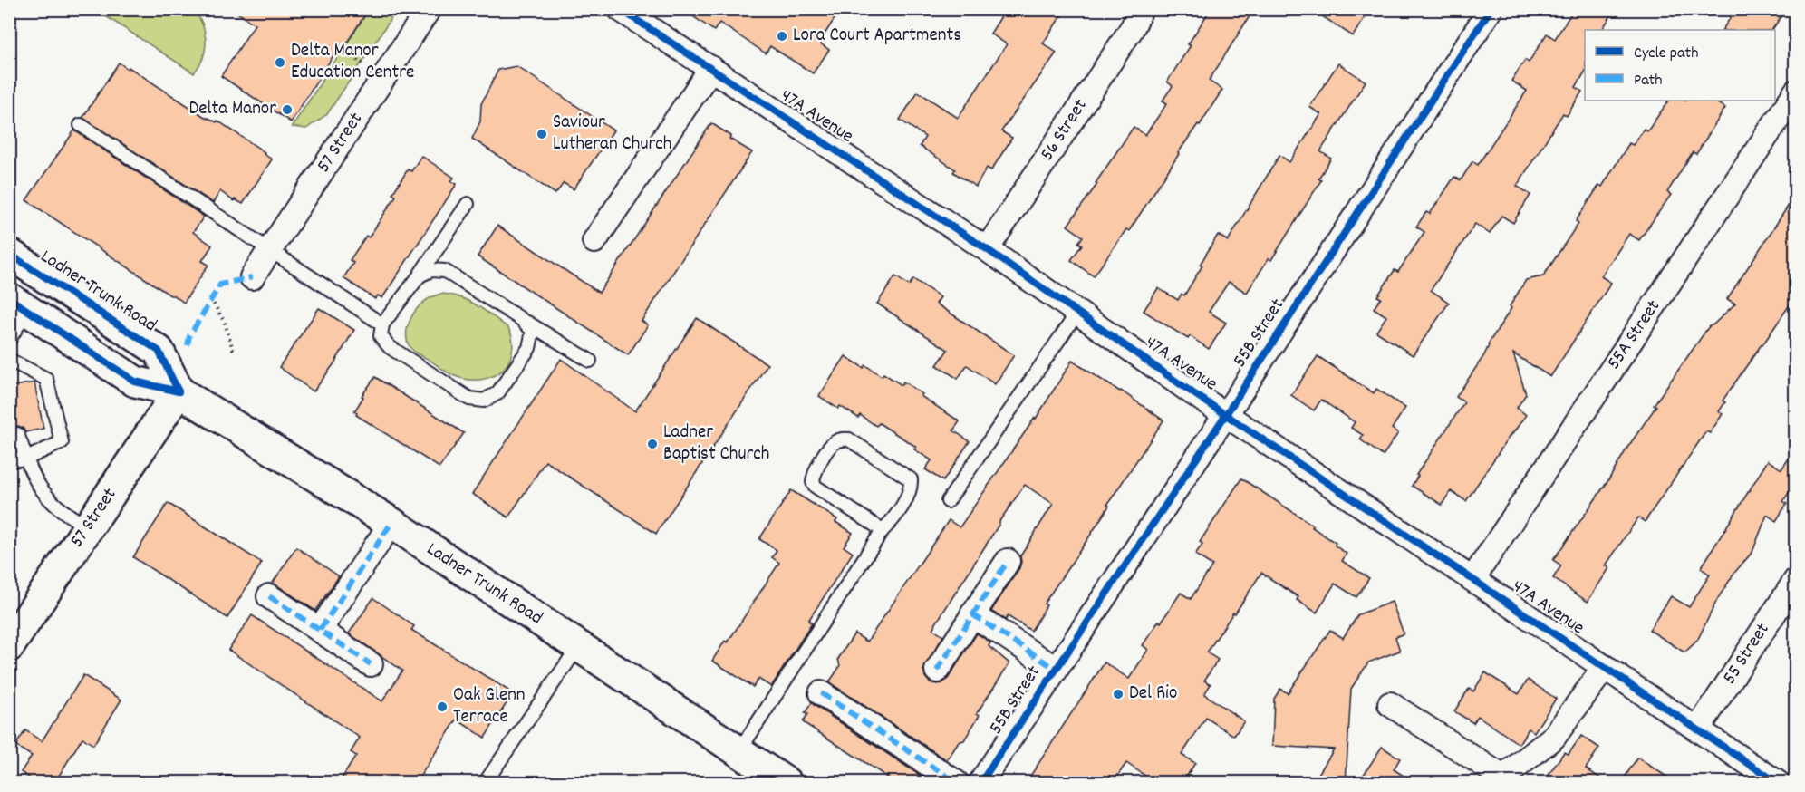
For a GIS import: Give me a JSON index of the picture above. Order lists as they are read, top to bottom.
{
  "streets": {
    "main road": ["57 Street", "Ladner Trunk Road"],
    "street": [
      "47A Avenue",
      "56 Street",
      "55B Street",
      "55A Street",
      "55 Street"
    ]
  },
  "crossings": [
    ["47A Avenue", "56 Street"],
    ["47A Avenue", "55B Street"],
    ["47A Avenue", "55A Street"],
    ["47A Avenue", "55 Street"],
    ["57 Street", "Ladner Trunk Road"]
  ],
  "places": [
    "Lora Court Apartments",
    "Delta Manor Education Centre",
    "Delta Manor",
    "Saviour Lutheran Church",
    "Ladner Baptist Church",
    "Del Rio",
    "Oak Glenn Terrace"
  ],
  "legend": ["Cycle path", "Path"]
}
